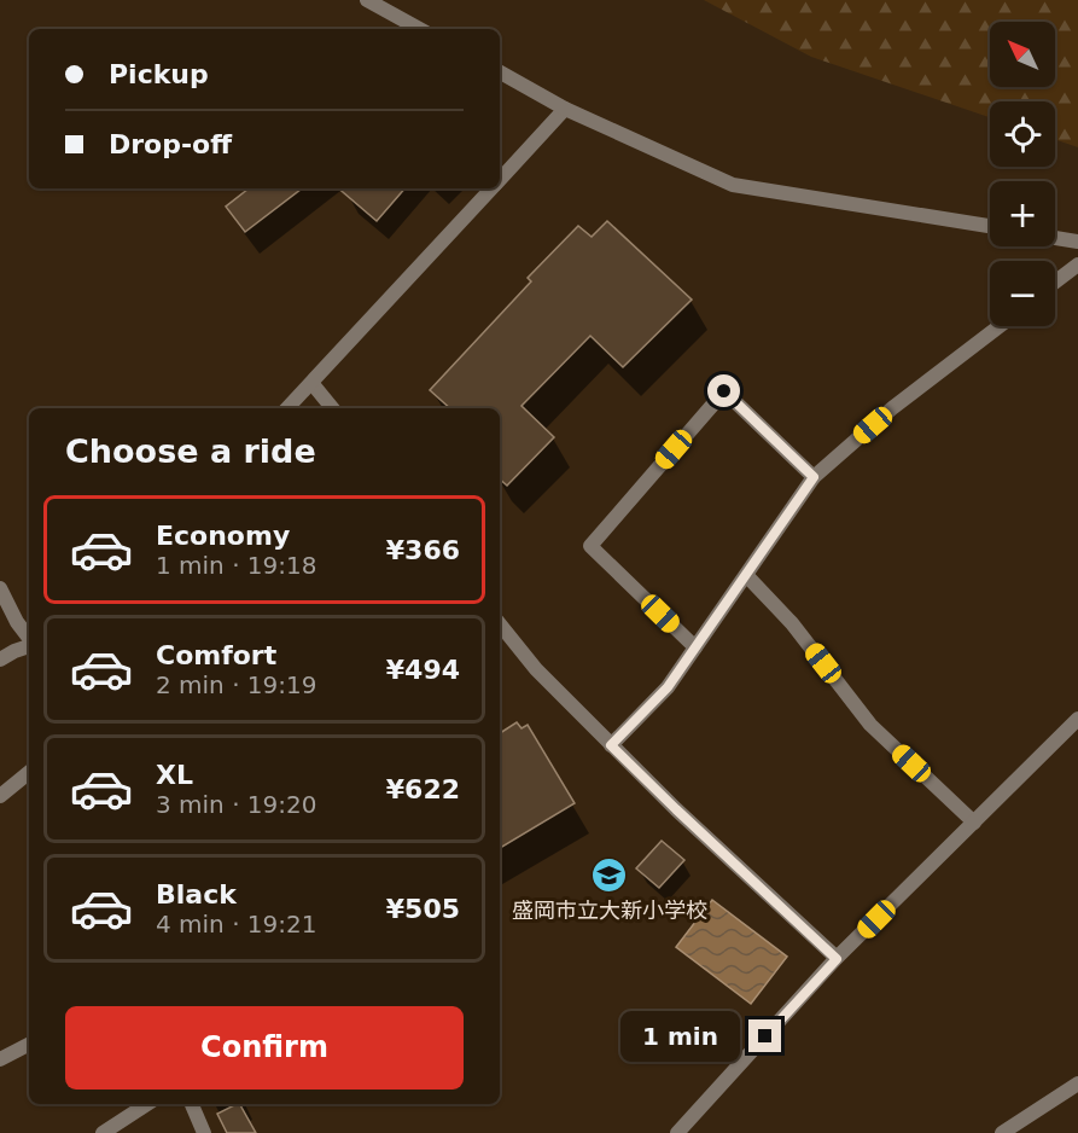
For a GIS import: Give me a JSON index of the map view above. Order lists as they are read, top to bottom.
{
  "places": {
    "school or university": ["盛岡市立大新小学校"]
  },
  "north": "top left",
  "page": {
    "map_buttons": ["+", "−"],
    "banner": ["Pickup", "Drop-off"],
    "heading": "Choose a ride",
    "list": [
      {
        "name": "Economy",
        "note": "1 min · 19:18",
        "value": "¥366"
      },
      {
        "name": "Comfort",
        "note": "2 min · 19:19",
        "value": "¥494"
      },
      {
        "name": "XL",
        "note": "3 min · 19:20",
        "value": "¥622"
      },
      {
        "name": "Black",
        "note": "4 min · 19:21",
        "value": "¥505"
      }
    ],
    "buttons": "Confirm",
    "bubble": "1 min"
  }
}
